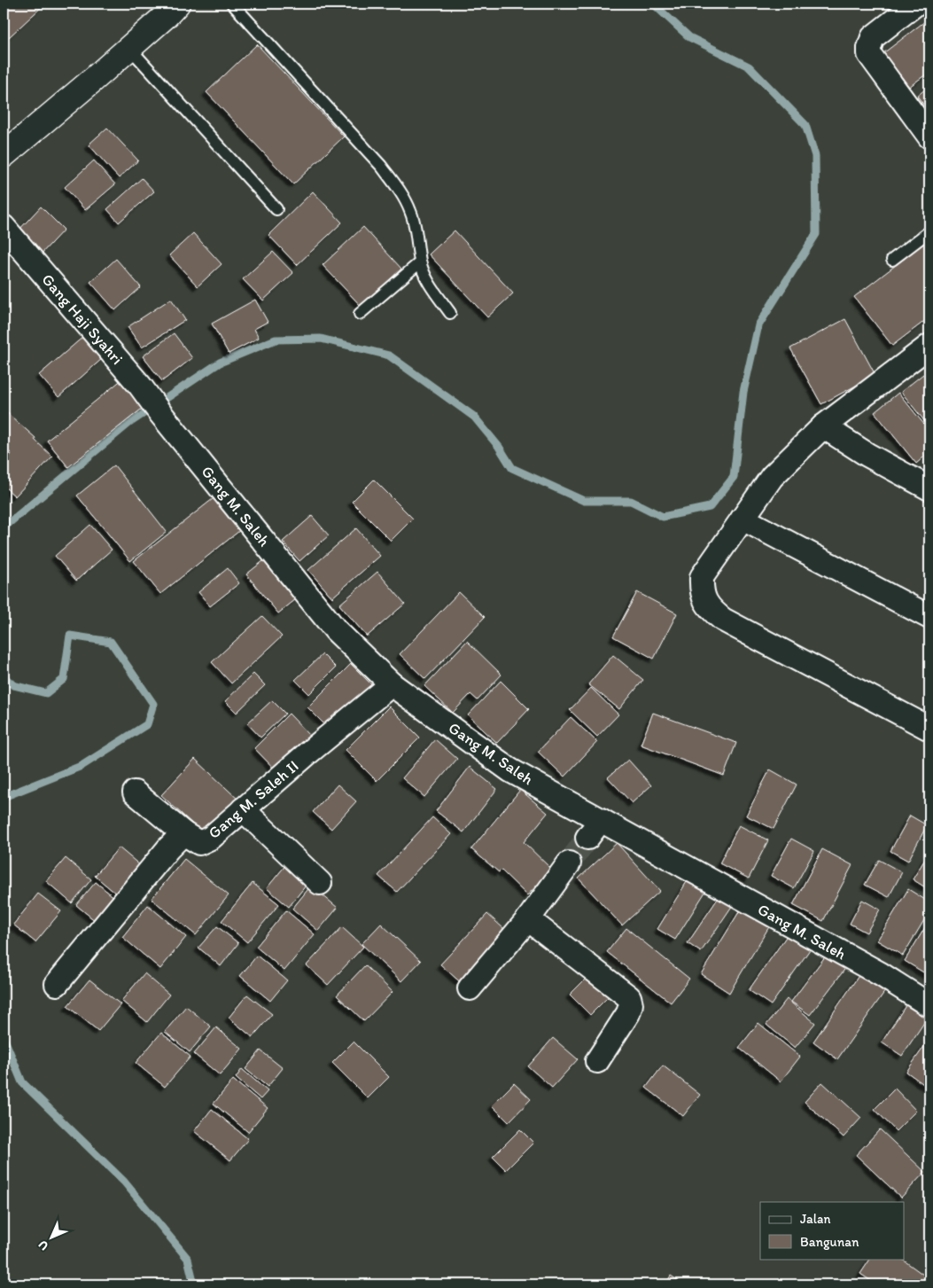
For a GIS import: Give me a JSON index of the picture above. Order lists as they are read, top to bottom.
{
  "streets": {
    "street": ["Gang Haji Syahri", "Gang M. Saleh", "Gang M. Saleh II"]
  },
  "crossings": [
    ["Gang Haji Syahri", "Gang M. Saleh"],
    ["Gang M. Saleh", "Gang M. Saleh II"]
  ],
  "legend": ["Jalan", "Bangunan"],
  "north": "bottom left"
}
